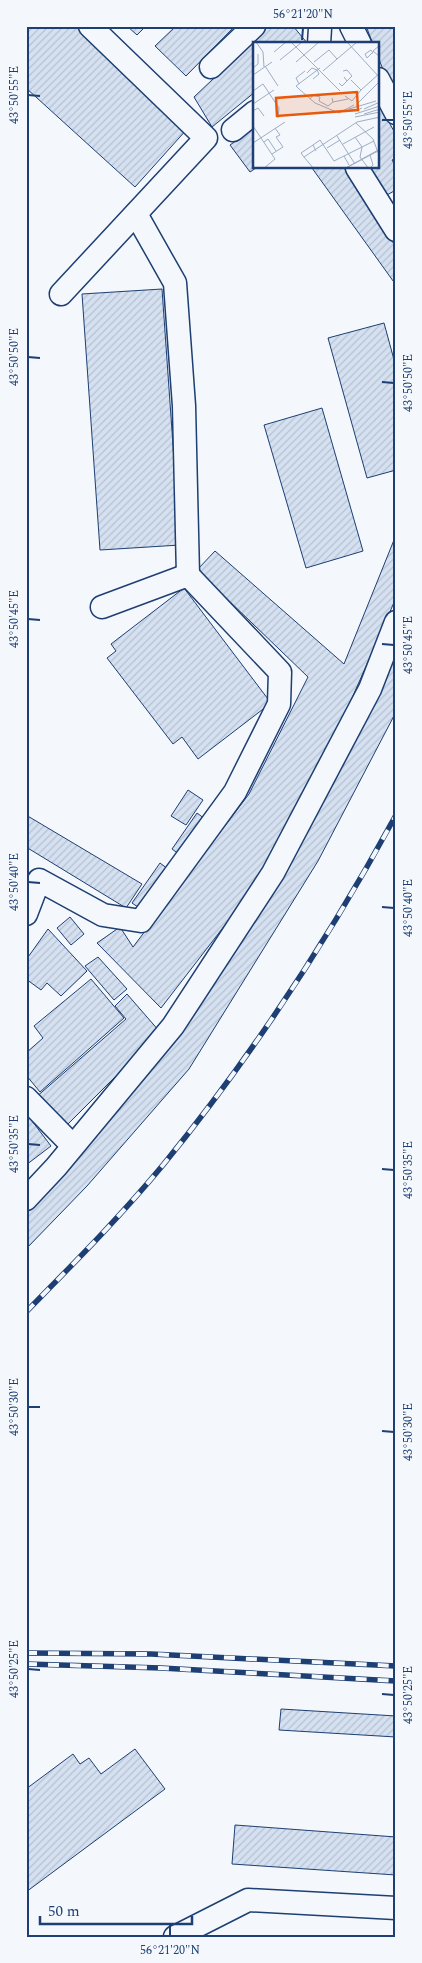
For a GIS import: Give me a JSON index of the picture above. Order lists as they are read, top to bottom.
{
  "scale_bar": "50 m",
  "coordinates": [
    "56°21'20\"N",
    "43°50'55\"E",
    "43°50'50\"E",
    "43°50'45\"E",
    "43°50'40\"E",
    "43°50'35\"E",
    "43°50'30\"E",
    "43°50'25\"E"
  ]
}
